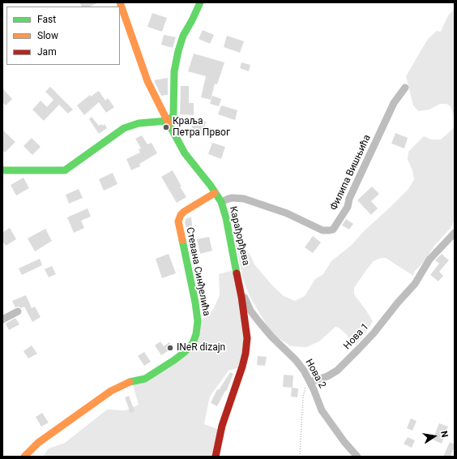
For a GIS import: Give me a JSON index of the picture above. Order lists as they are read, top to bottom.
{
  "streets": {
    "street": [
      "Филипа Вишњића",
      "Карађорђева",
      "Стевана Синђелића",
      "Нова 1",
      "Нова 2"
    ]
  },
  "crossings": [
    ["Филипа Вишњића", "Карађорђева"],
    ["Карађорђева", "Стевана Синђелића"],
    ["Карађорђева", "Нова 2"],
    ["Нова 1", "Нова 2"]
  ],
  "places": ["Краља Петра Првог", "INeR dizajn"],
  "legend": ["Fast", "Slow", "Jam"],
  "north": "right"
}
